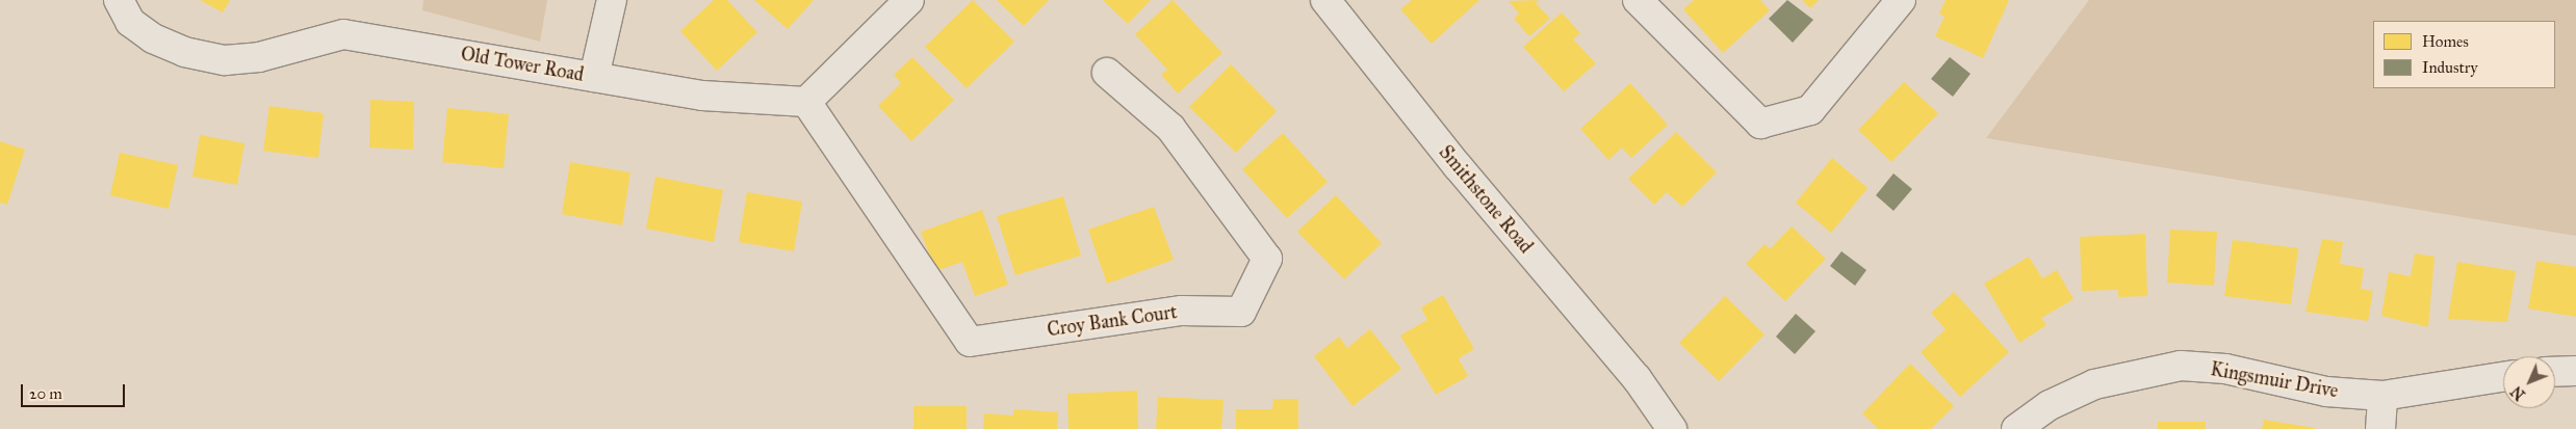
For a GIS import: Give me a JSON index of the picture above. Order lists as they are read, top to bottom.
{
  "streets": {
    "street": [
      "Old Tower Road",
      "Smithstone Road",
      "Croy Bank Court",
      "Kingsmuir Drive"
    ]
  },
  "crossings": [
    ["Old Tower Road", "Croy Bank Court"]
  ],
  "legend": ["Homes", "Industry"],
  "scale_bar": "20 m",
  "north": "bottom left"
}
